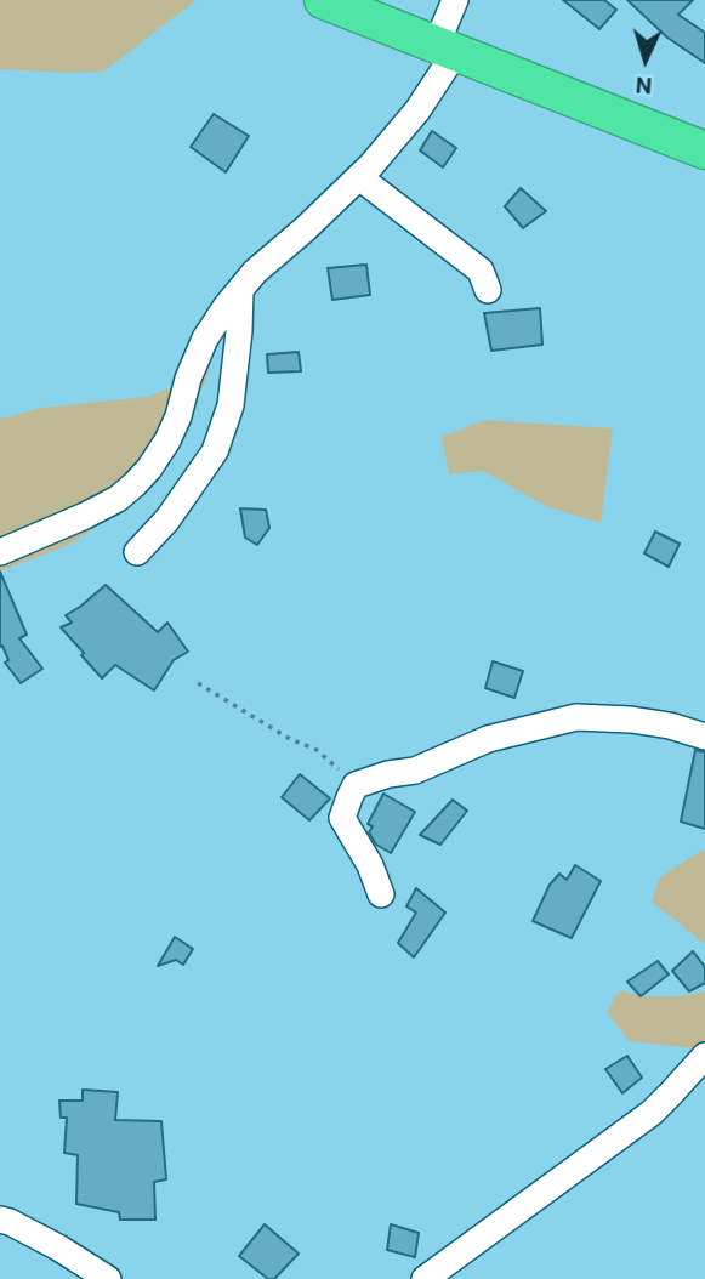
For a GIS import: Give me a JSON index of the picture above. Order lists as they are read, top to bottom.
{
  "north": "bottom"
}
